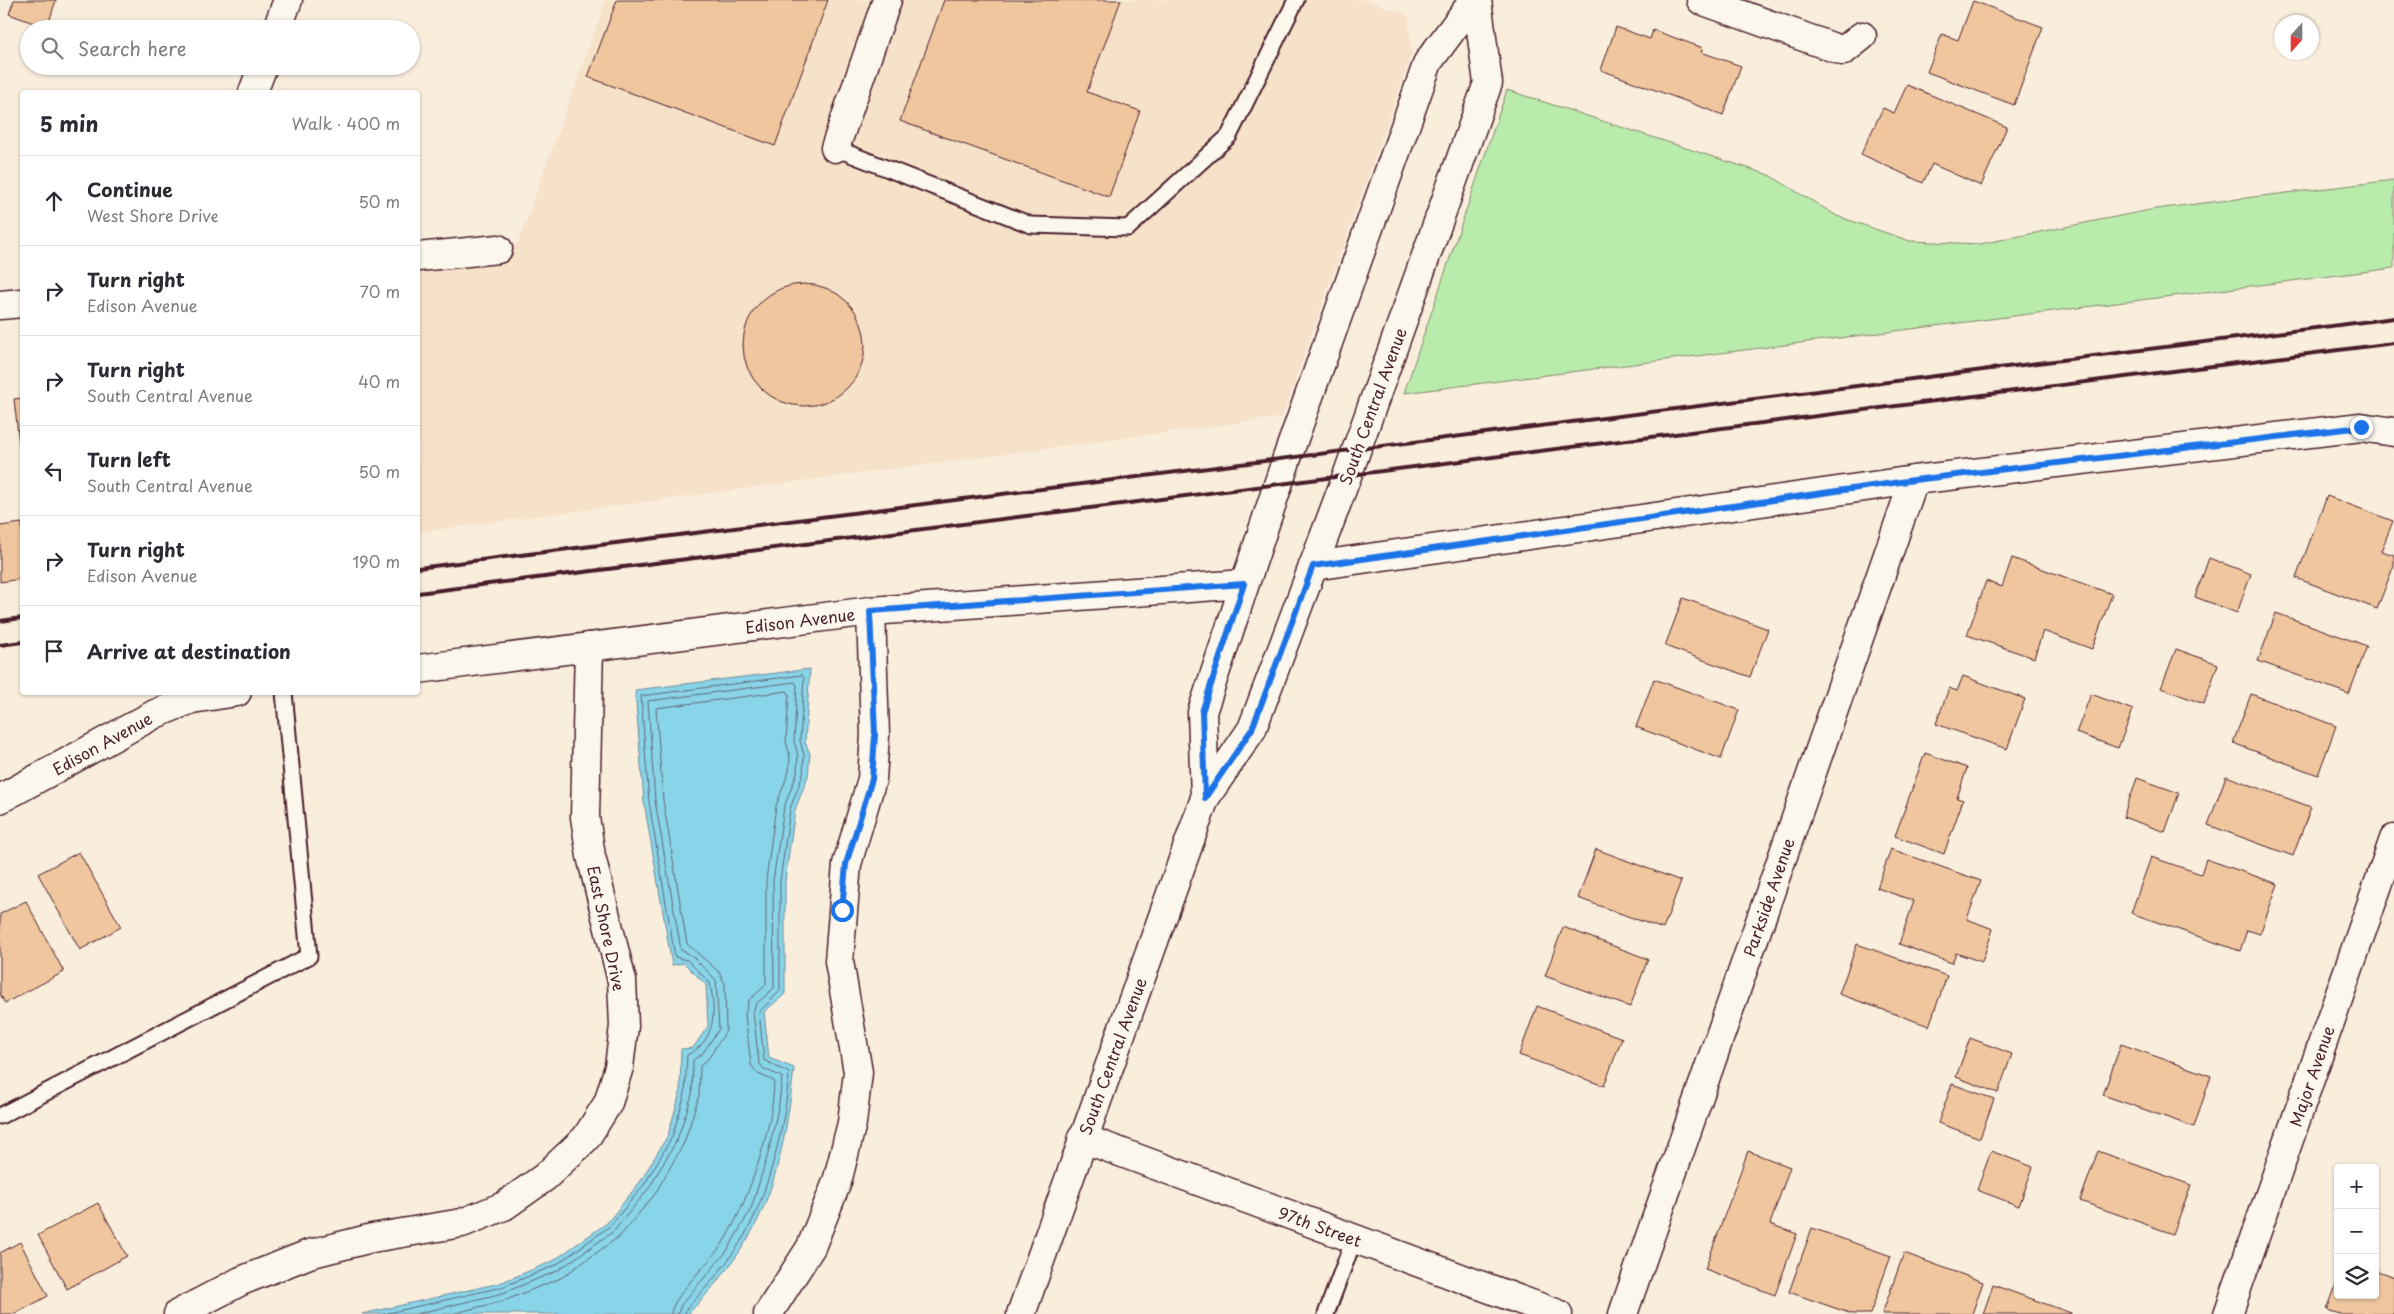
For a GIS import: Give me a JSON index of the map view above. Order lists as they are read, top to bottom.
{
  "streets": {
    "street": [
      "South Central Avenue",
      "Edison Avenue",
      "Parkside Avenue",
      "East Shore Drive",
      "Major Avenue",
      "97th Street"
    ]
  },
  "crossings": [
    ["South Central Avenue", "Edison Avenue"],
    ["South Central Avenue", "97th Street"],
    ["Edison Avenue", "East Shore Drive"]
  ],
  "north": "bottom",
  "page": {
    "search": "Search here",
    "heading": ["5 min", "Walk · 400 m"],
    "list": [
      ["Continue", "West Shore Drive", "50 m"],
      ["Turn right", "Edison Avenue", "70 m"],
      ["Turn right", "South Central Avenue", "40 m"],
      ["Turn left", "South Central Avenue", "50 m"],
      ["Turn right", "Edison Avenue", "190 m"],
      "Arrive at destination"
    ],
    "map_buttons": ["+", "−"]
  }
}
